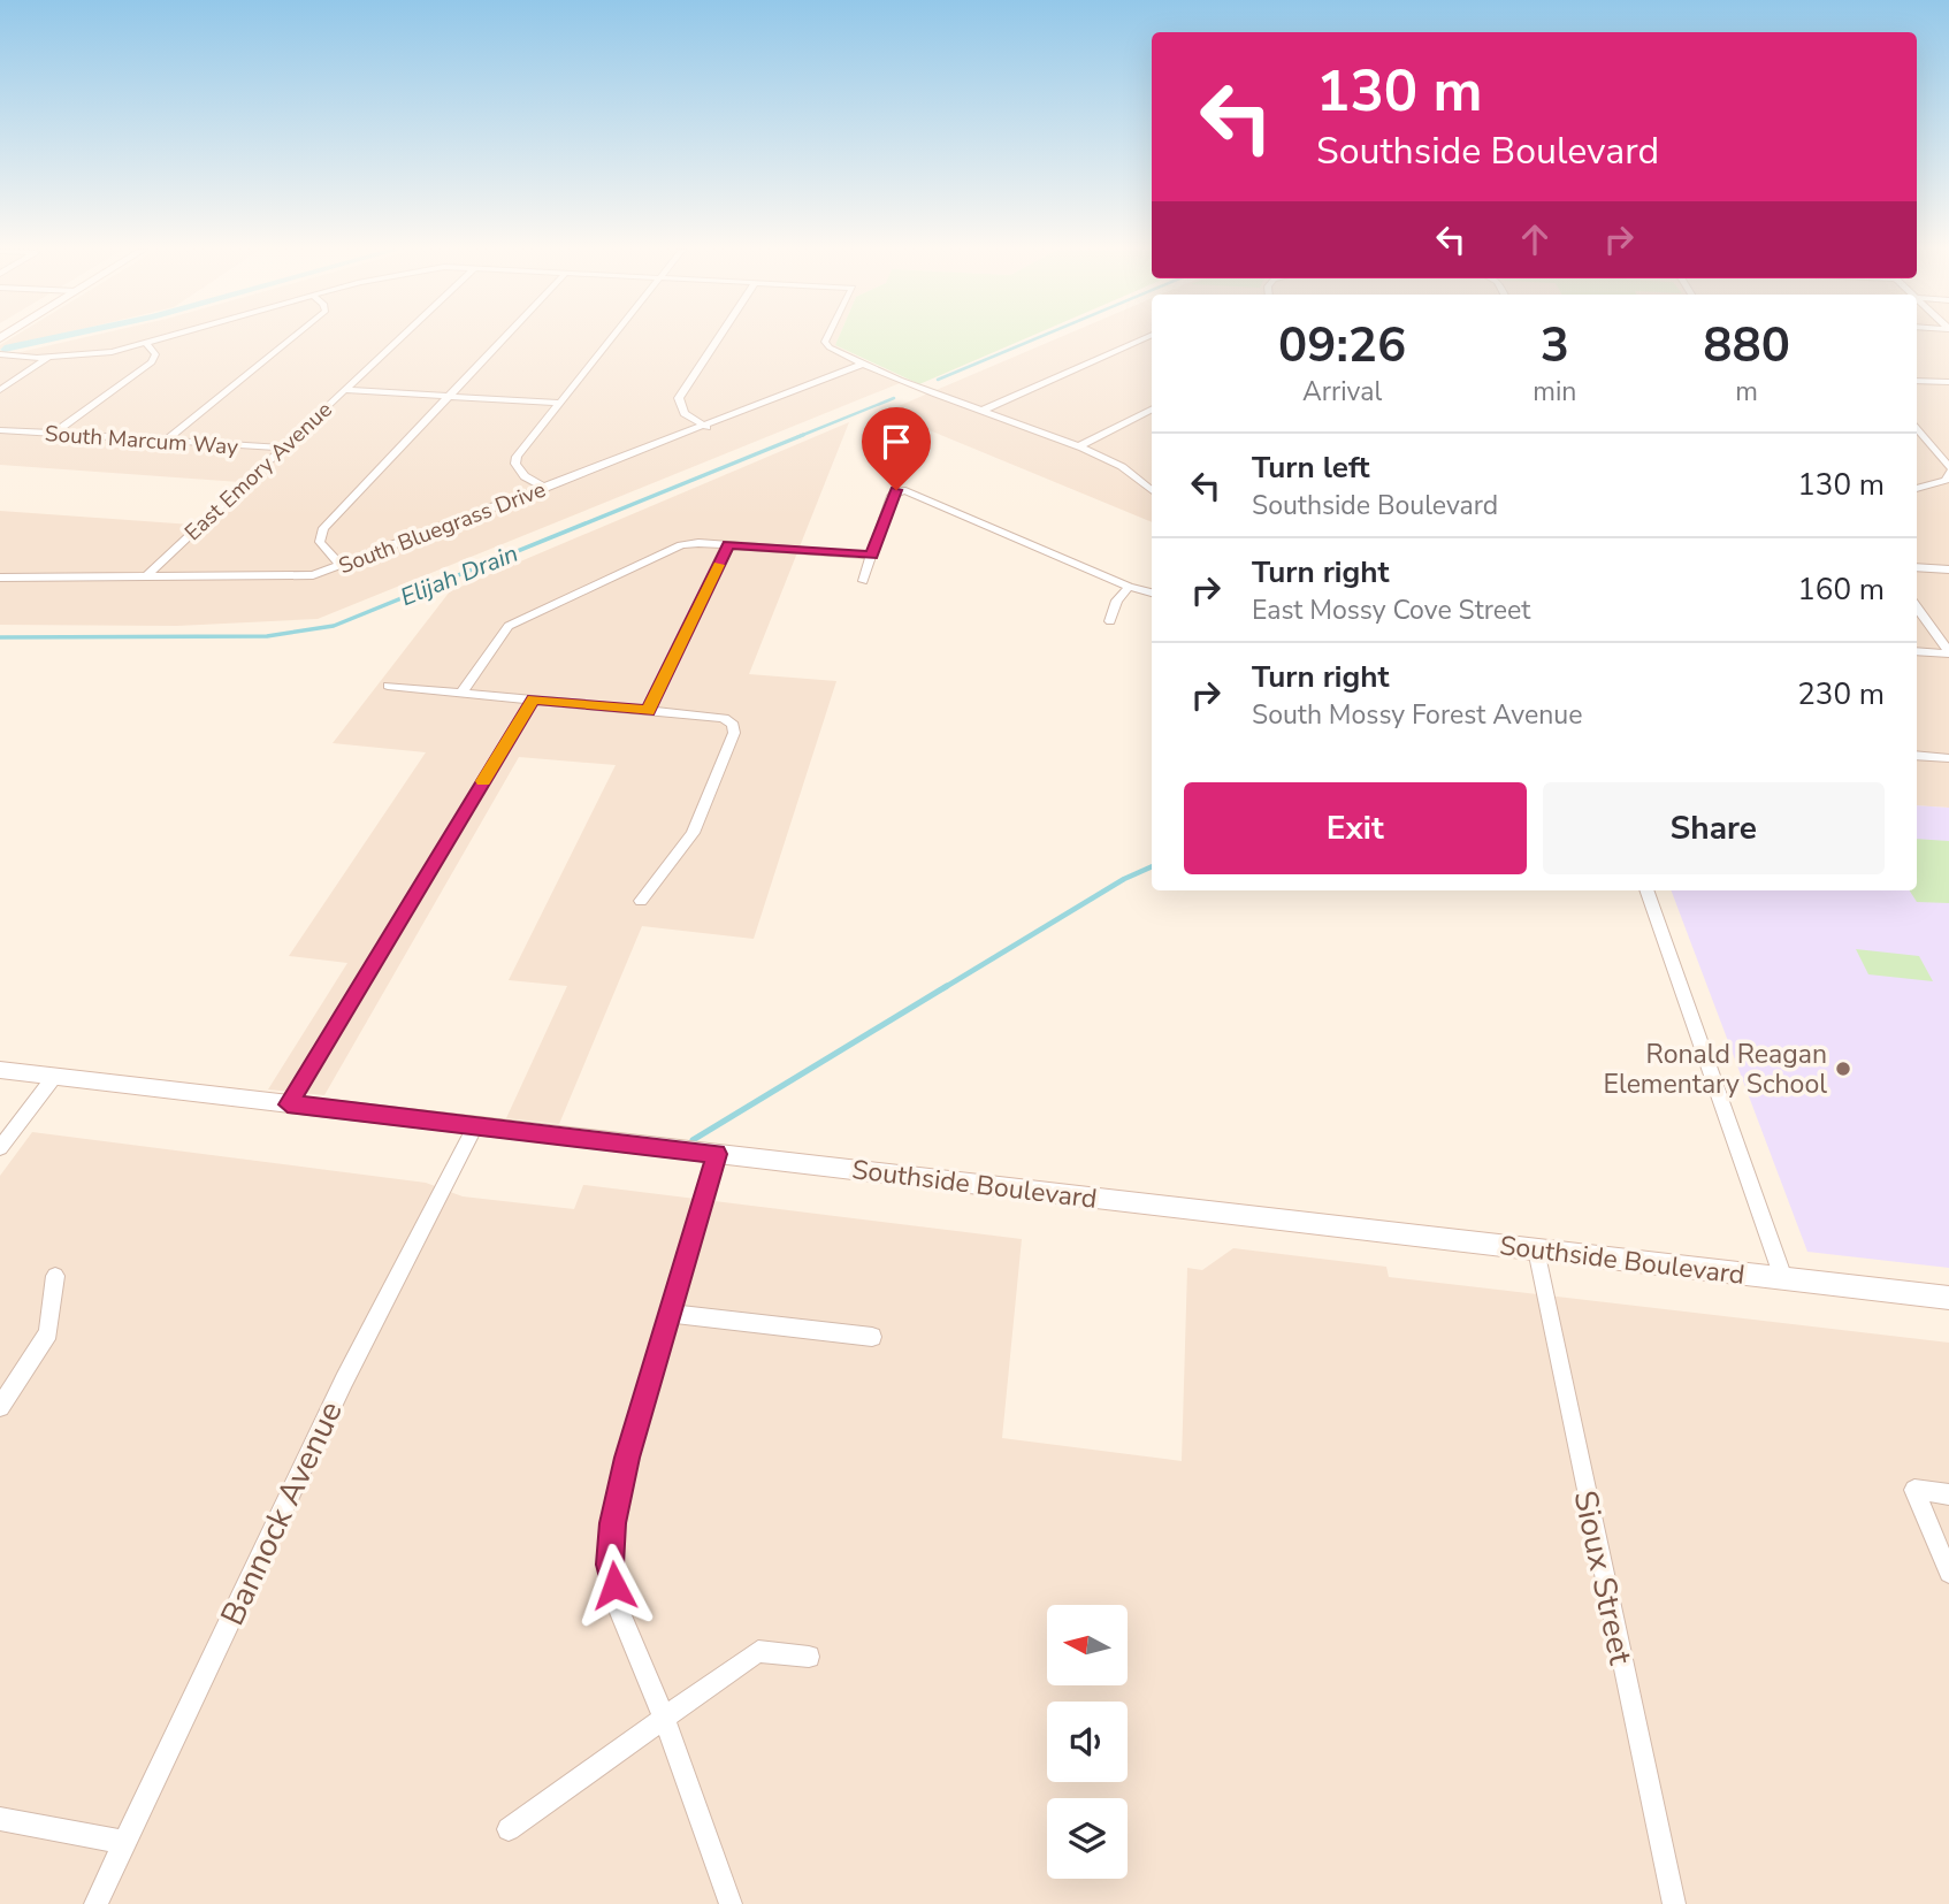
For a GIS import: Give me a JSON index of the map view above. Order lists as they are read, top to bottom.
{
  "streets": {
    "main road": ["Southside Boulevard"],
    "street": [
      "South Marcum Way",
      "East Emory Avenue",
      "South Bluegrass Drive",
      "Bannock Avenue",
      "Sioux Street"
    ]
  },
  "crossings": [
    ["South Marcum Way", "East Emory Avenue"],
    ["East Emory Avenue", "South Bluegrass Drive"],
    ["Southside Boulevard", "Bannock Avenue"],
    ["Southside Boulevard", "Sioux Street"]
  ],
  "water": ["Elijah Drain"],
  "places": ["Ronald Reagan Elementary School"],
  "north": "left",
  "page": {
    "turn": ["130 m", "Southside Boulevard"],
    "eta": [
      "09:26",
      "Arrival",
      "3",
      "min",
      "880",
      "m"
    ],
    "list": [
      {
        "name": "Turn left",
        "note": "Southside Boulevard",
        "value": "130 m"
      },
      {
        "name": "Turn right",
        "note": "East Mossy Cove Street",
        "value": "160 m"
      },
      {
        "name": "Turn right",
        "note": "South Mossy Forest Avenue",
        "value": "230 m"
      }
    ],
    "buttons": ["Exit", "Share"]
  }
}
